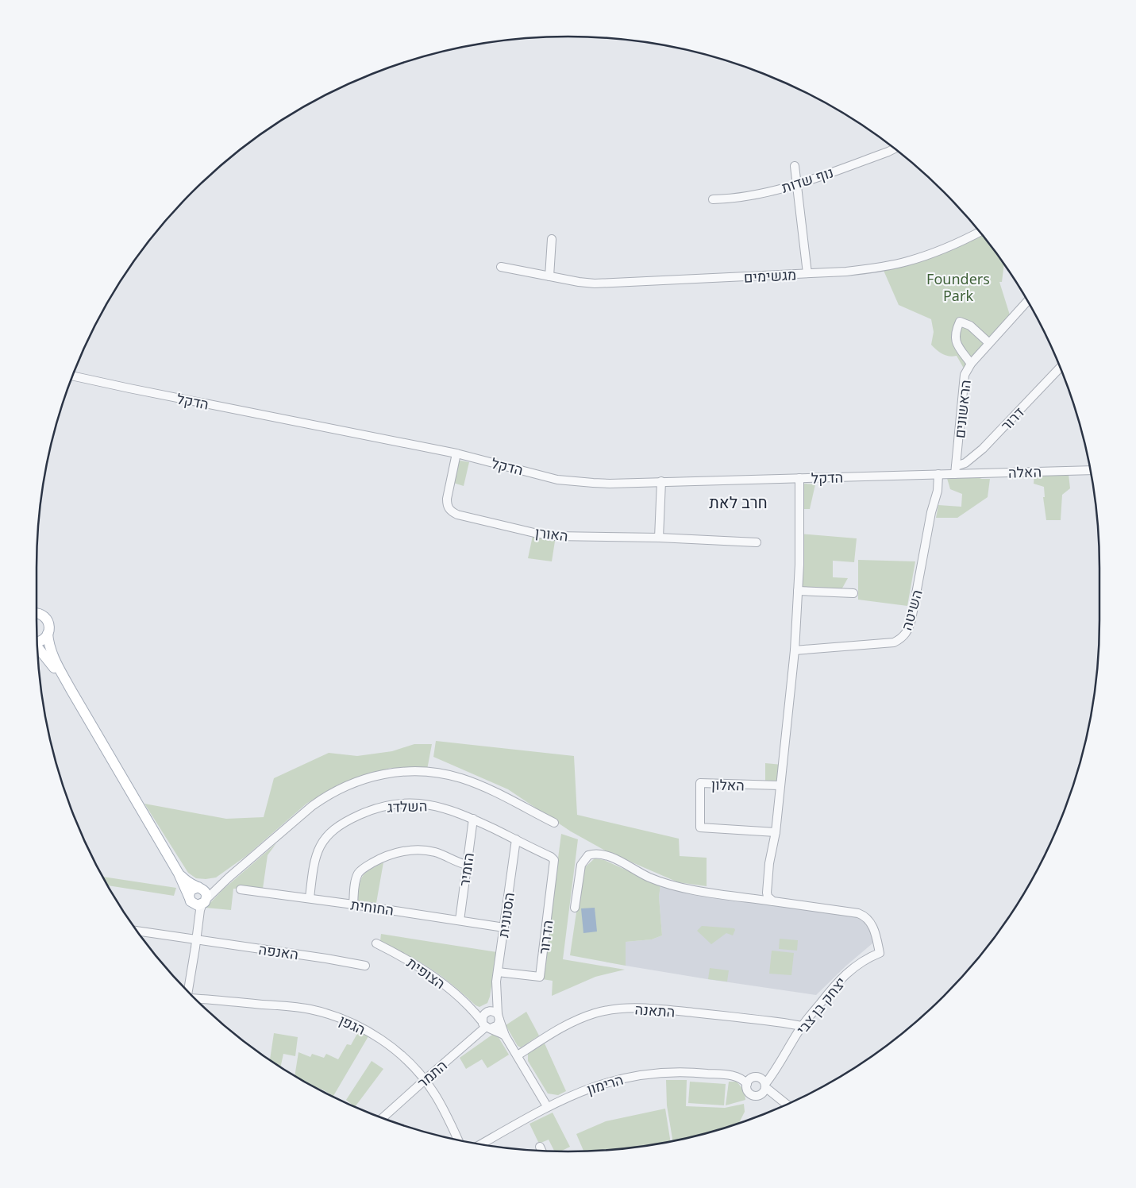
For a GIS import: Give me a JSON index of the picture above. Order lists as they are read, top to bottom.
{
  "streets": {
    "street": [
      "נוף שדות",
      "מגשימים",
      "הדקל",
      "הראשונים",
      "דרור",
      "האלה",
      "האורן",
      "השיטה",
      "האלון",
      "השלדג",
      "הזמיר",
      "החוחית",
      "הסנונית",
      "הדרור",
      "האנפה",
      "הצופית",
      "יצחק בן צבי",
      "התאנה",
      "הגפן",
      "התמר",
      "הרימון"
    ]
  },
  "crossings": [
    ["הדקל", "הראשונים"],
    ["הדקל", "דרור"],
    ["הדקל", "האלה"],
    ["הדקל", "האורן"],
    ["הדקל", "השיטה"],
    ["הראשונים", "דרור"],
    ["הראשונים", "האלה"],
    ["דרור", "האלה"],
    ["השלדג", "הזמיר"],
    ["השלדג", "החוחית"],
    ["השלדג", "הסנונית"],
    ["השלדג", "הדרור"],
    ["הזמיר", "החוחית"],
    ["החוחית", "הסנונית"],
    ["הסנונית", "הדרור"],
    ["הסנונית", "הצופית"],
    ["הסנונית", "התמר"],
    ["הצופית", "התמר"],
    ["יצחק בן צבי", "התאנה"],
    ["יצחק בן צבי", "הרימון"],
    ["הגפן", "התמר"]
  ],
  "districts": ["חרב לאת"],
  "parks": ["Founders Park"]
}
